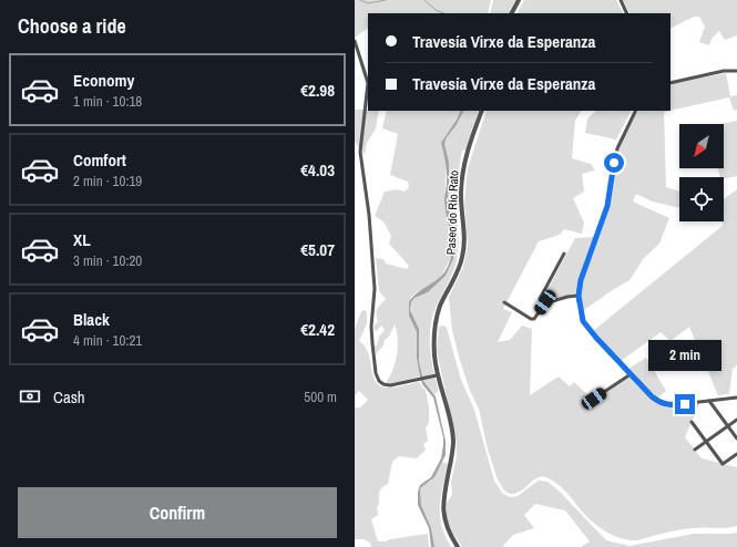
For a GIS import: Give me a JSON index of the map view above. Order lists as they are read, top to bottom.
{
  "streets": {
    "street": ["Paseo do Río Rato"]
  },
  "north": "bottom left",
  "page": {
    "heading": "Choose a ride",
    "banner": ["Travesía Virxe da Esperanza", "Travesía Virxe da Esperanza"],
    "list": [
      {
        "name": "Economy",
        "note": "1 min · 10:18",
        "value": "€2.98"
      },
      {
        "name": "Comfort",
        "note": "2 min · 10:19",
        "value": "€4.03"
      },
      {
        "name": "XL",
        "note": "3 min · 10:20",
        "value": "€5.07"
      },
      {
        "name": "Black",
        "note": "4 min · 10:21",
        "value": "€2.42"
      }
    ],
    "bubble": "2 min",
    "pay": ["Cash", "500 m"],
    "buttons": "Confirm"
  }
}
